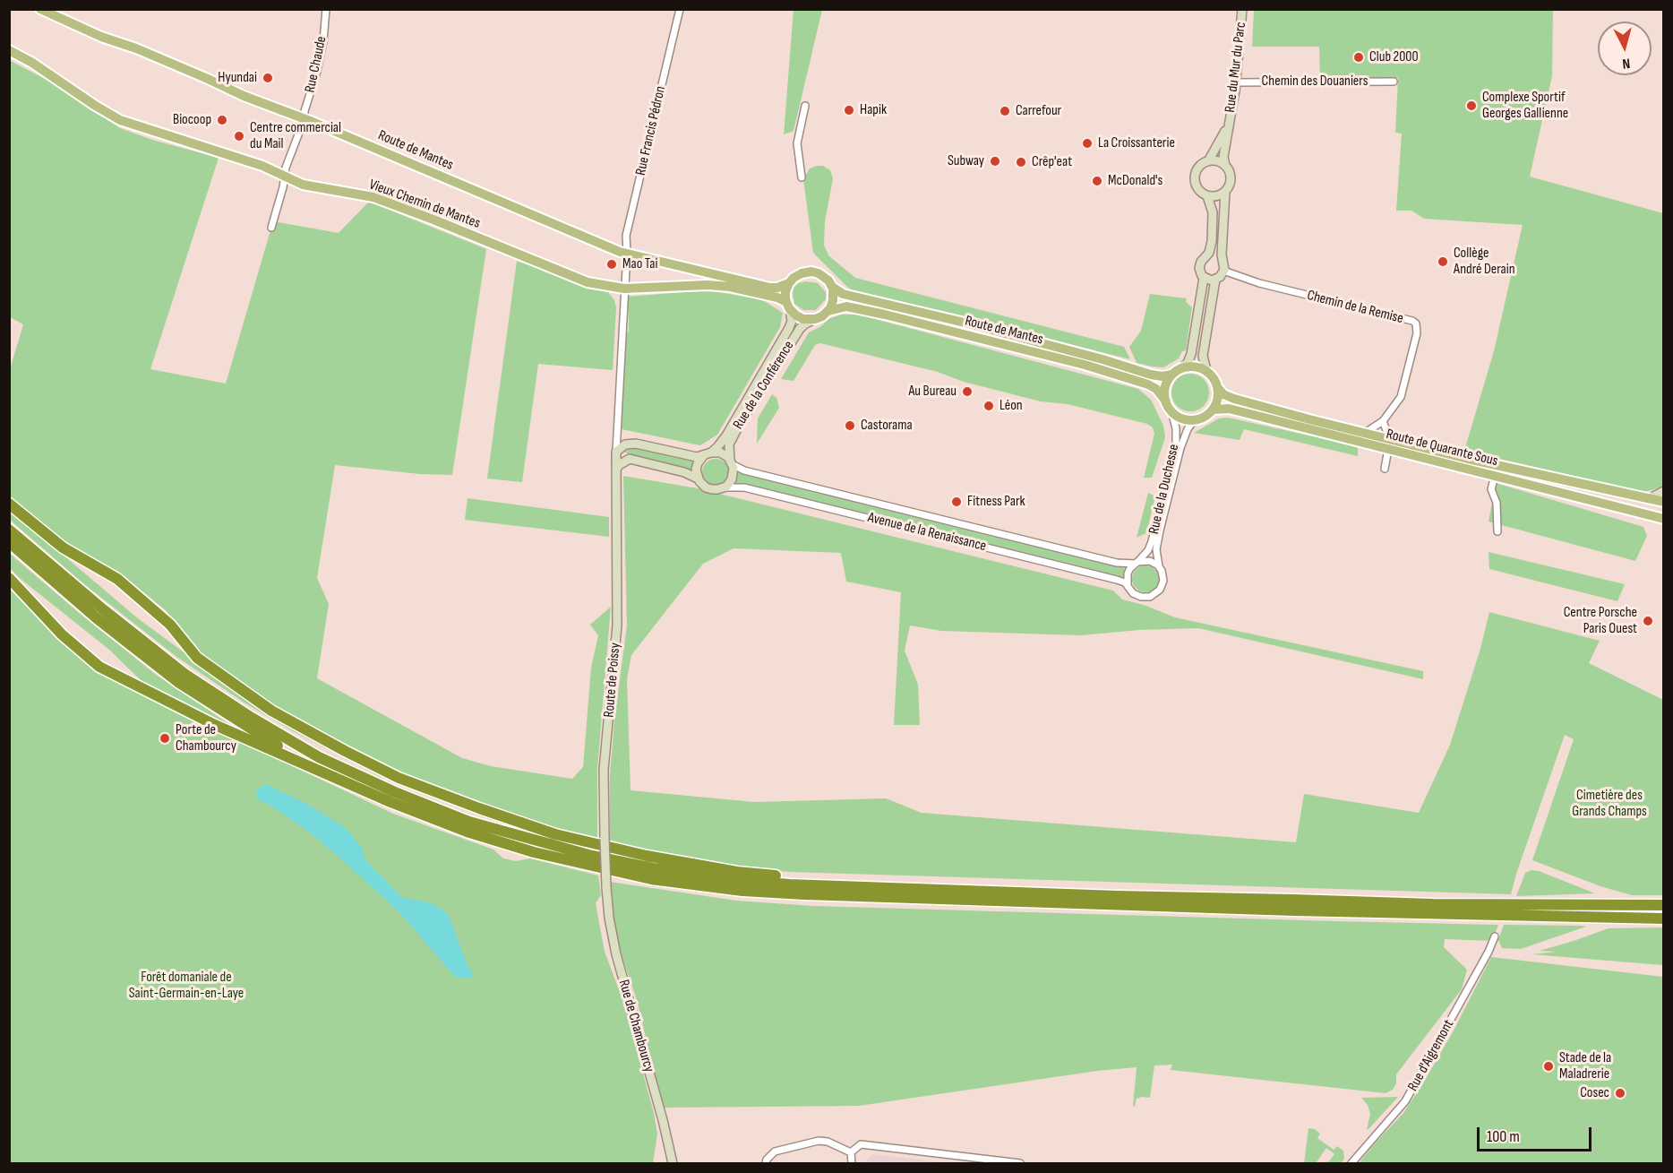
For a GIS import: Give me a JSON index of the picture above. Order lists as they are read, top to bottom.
{
  "streets": {
    "main road": ["Route de Mantes", "Vieux Chemin de Mantes", "Route de Quarante Sous"],
    "street": [
      "Rue Chaude",
      "Rue du Mur du Parc",
      "Chemin des Douaniers",
      "Rue Francis Pédron",
      "Chemin de la Remise",
      "Rue de la Conférence",
      "Rue de la Duchesse",
      "Avenue de la Renaissance",
      "Route de Poissy",
      "Rue de Chambourcy",
      "Rue d'Aigremont"
    ]
  },
  "crossings": [
    ["Rue Chaude", "Route de Mantes"],
    ["Rue Chaude", "Vieux Chemin de Mantes"],
    ["Rue du Mur du Parc", "Chemin des Douaniers"],
    ["Rue Francis Pédron", "Route de Mantes"],
    ["Rue Francis Pédron", "Route de Poissy"],
    ["Route de Mantes", "Vieux Chemin de Mantes"],
    ["Route de Mantes", "Rue de la Conférence"],
    ["Route de Mantes", "Route de Quarante Sous"],
    ["Route de Mantes", "Rue de la Duchesse"],
    ["Route de Mantes", "Route de Poissy"],
    ["Vieux Chemin de Mantes", "Rue de la Conférence"],
    ["Vieux Chemin de Mantes", "Route de Poissy"],
    ["Rue de la Conférence", "Avenue de la Renaissance"],
    ["Route de Quarante Sous", "Rue de la Duchesse"],
    ["Rue de la Duchesse", "Avenue de la Renaissance"],
    ["Route de Poissy", "Rue de Chambourcy"]
  ],
  "parks": ["Cimetière des Grands Champs", "Forêt domaniale de Saint-Germain-en-Laye"],
  "places": [
    "Club 2000",
    "Hyundai",
    "Complexe Sportif Georges Gallienne",
    "Hapik",
    "Carrefour",
    "Biocoop",
    "Centre commercial du Mail",
    "La Croissanterie",
    "Subway",
    "Crêp'eat",
    "McDonald's",
    "Collège André Derain",
    "Mao Tai",
    "Au Bureau",
    "Léon",
    "Castorama",
    "Fitness Park",
    "Centre Porsche Paris Ouest",
    "Porte de Chambourcy",
    "Stade de la Maladrerie",
    "Cosec"
  ],
  "scale_bar": "100 m",
  "north": "bottom"
}
